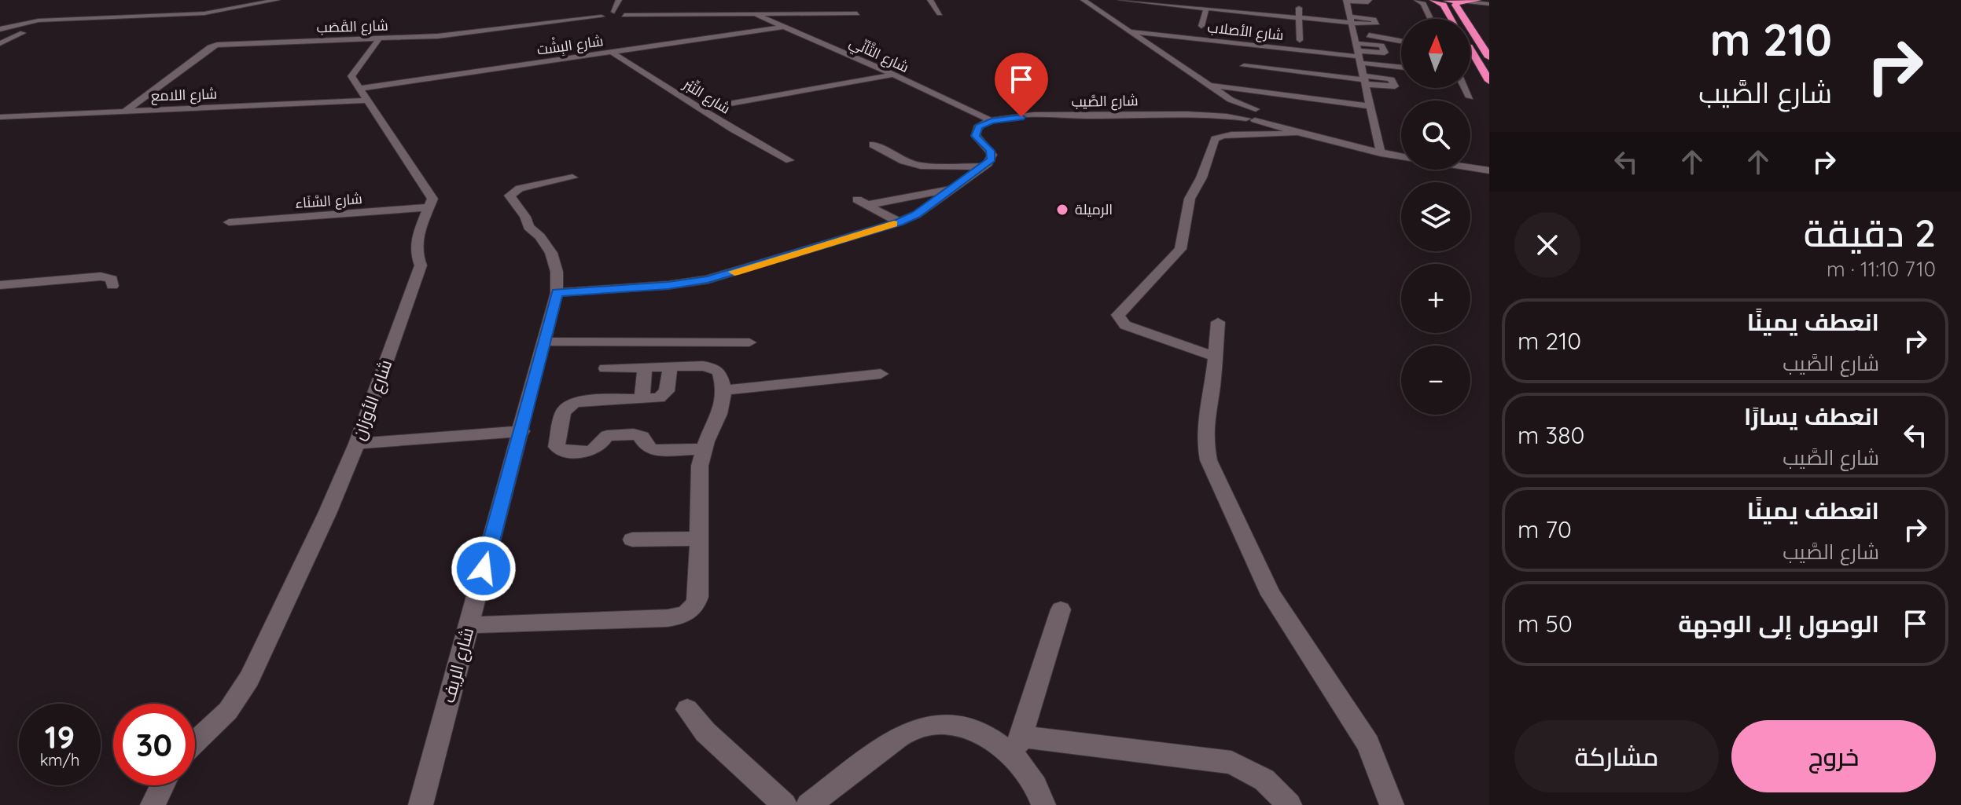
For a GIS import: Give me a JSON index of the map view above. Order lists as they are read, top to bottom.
{
  "streets": {
    "street": [
      "شارع القَصَب",
      "شارع الأصلاب",
      "شارع البِشْت",
      "شارع التَّأنِّي",
      "شارع اللامع",
      "شارع التِّبْر",
      "شارع الصَّيب",
      "شارع السَّنَاء",
      "شارع الأوزان",
      "شارع الريف"
    ]
  },
  "crossings": [
    ["شارع القَصَب", "شارع اللامع"],
    ["شارع البِشْت", "شارع التَّأنِّي"],
    ["شارع البِشْت", "شارع اللامع"],
    ["شارع البِشْت", "شارع التِّبْر"],
    ["شارع التَّأنِّي", "شارع الصَّيب"],
    ["شارع السَّنَاء", "شارع الأوزان"]
  ],
  "places": ["الرميلة"],
  "north": "top",
  "page": {
    "turn": ["210 m", "شارع الصَّيب"],
    "map_buttons": ["+", "−"],
    "heading": ["2 دقيقة", "710 m · 11:10"],
    "list": [
      {
        "name": "انعطف يمينًا",
        "note": "شارع الصَّيب",
        "value": "210 m"
      },
      {
        "name": "انعطف يسارًا",
        "note": "شارع الصَّيب",
        "value": "380 m"
      },
      {
        "name": "انعطف يمينًا",
        "note": "شارع الصَّيب",
        "value": "70 m"
      },
      {
        "name": "الوصول إلى الوجهة",
        "value": "50 m"
      }
    ],
    "speed": "19 km/h",
    "limit": "30",
    "buttons": ["خروج", "مشاركة"]
  }
}
